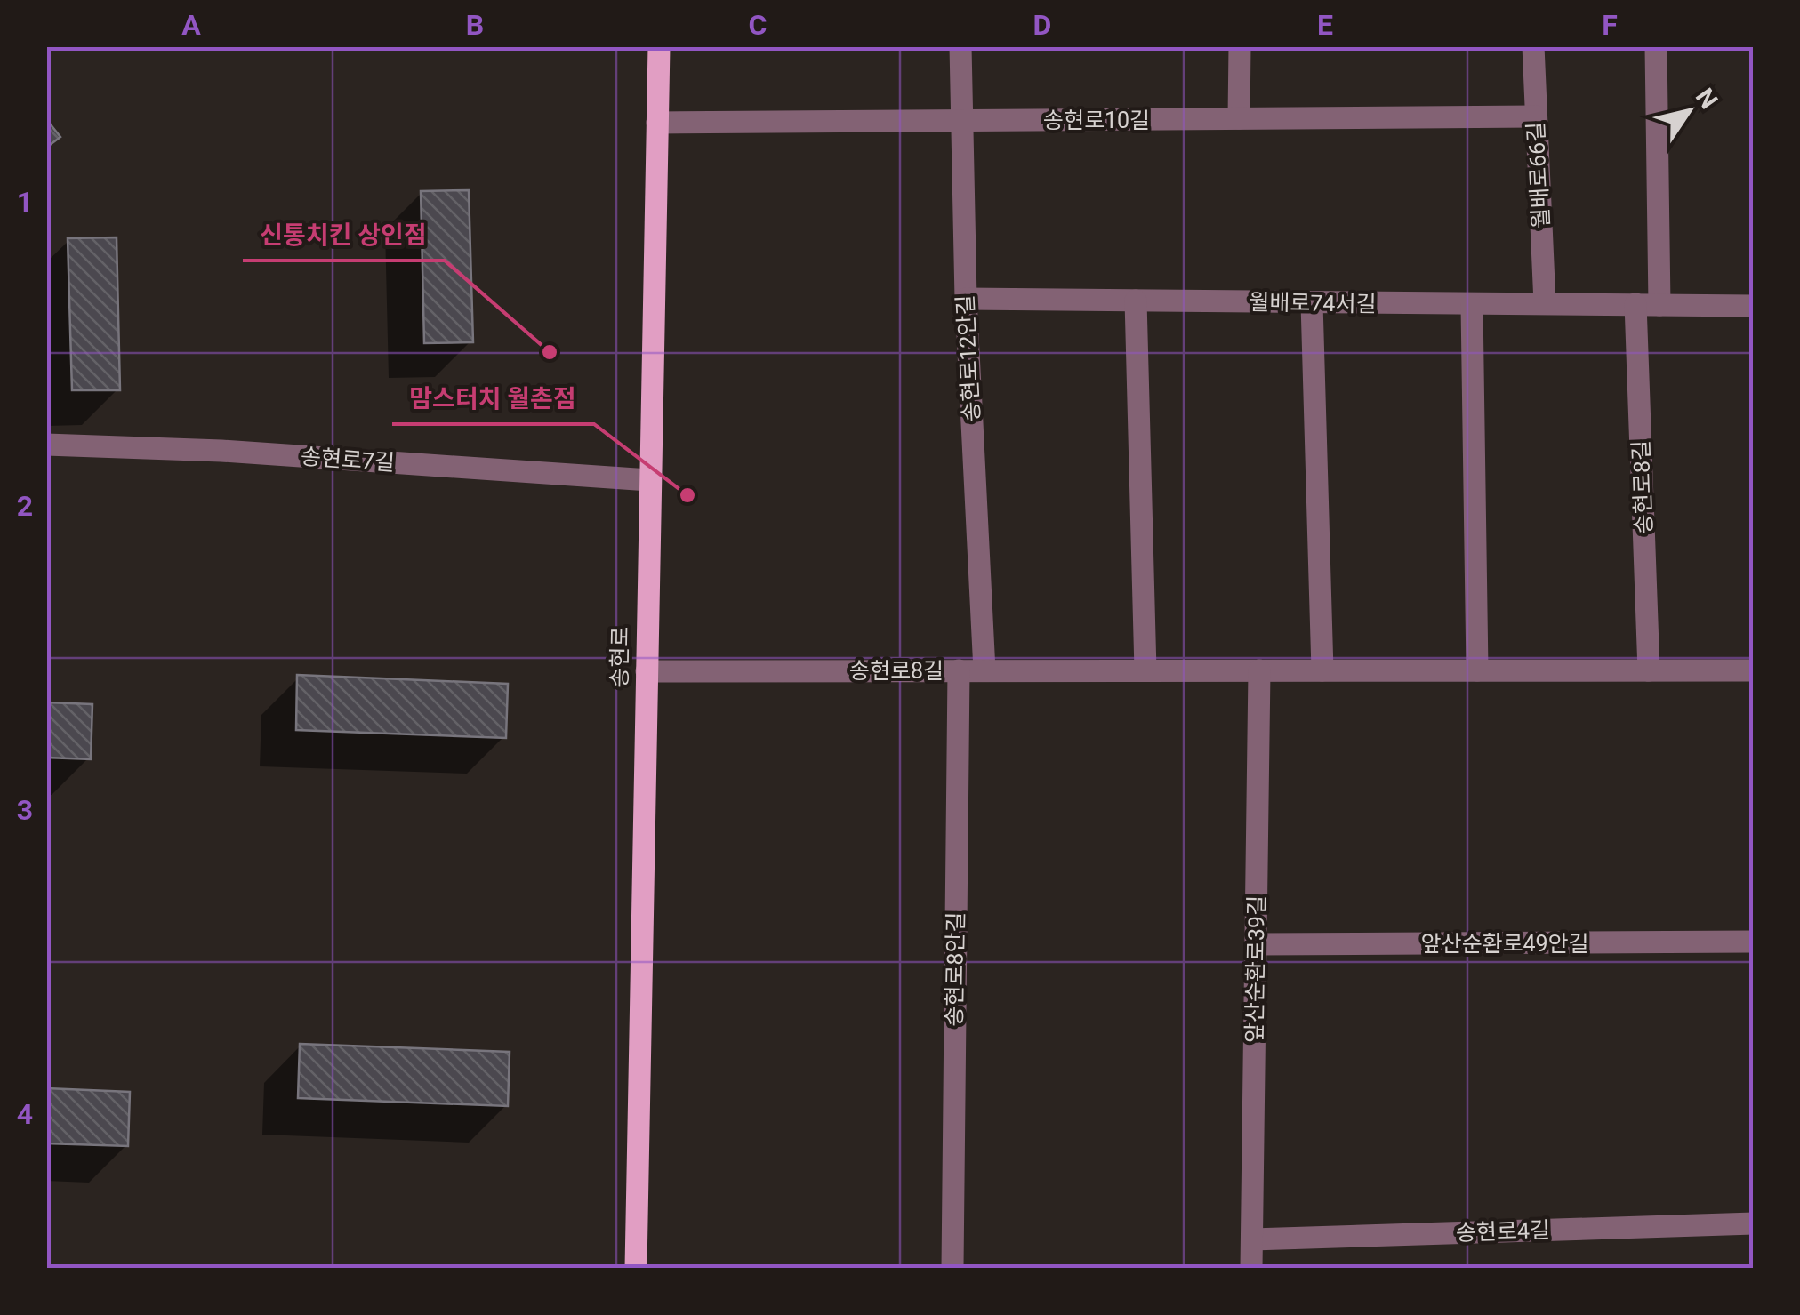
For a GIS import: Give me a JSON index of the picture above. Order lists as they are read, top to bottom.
{
  "streets": {
    "main road": ["송현로"],
    "street": [
      "송현로10길",
      "월배로66길",
      "월배로74서길",
      "송현로12안길",
      "송현로7길",
      "송현로8길",
      "앞산순환로49안길",
      "송현로8안길",
      "앞산순환로39길",
      "송현로4길"
    ]
  },
  "crossings": [
    ["송현로10길", "월배로66길"],
    ["송현로10길", "송현로12안길"],
    ["송현로10길", "송현로"],
    ["월배로66길", "월배로74서길"],
    ["월배로74서길", "송현로12안길"],
    ["월배로74서길", "송현로8길"],
    ["송현로12안길", "송현로8길"],
    ["송현로7길", "송현로"],
    ["송현로8길", "송현로"],
    ["송현로8길", "송현로8안길"],
    ["송현로8길", "앞산순환로39길"],
    ["앞산순환로49안길", "앞산순환로39길"],
    ["앞산순환로39길", "송현로4길"]
  ],
  "places": ["신통치킨 상인점", "맘스터치 월촌점"],
  "north": "top right",
  "grid": {
    "columns": [
      "A",
      "B",
      "C",
      "D",
      "E",
      "F"
    ],
    "rows": [
      "1",
      "2",
      "3",
      "4"
    ]
  }
}
